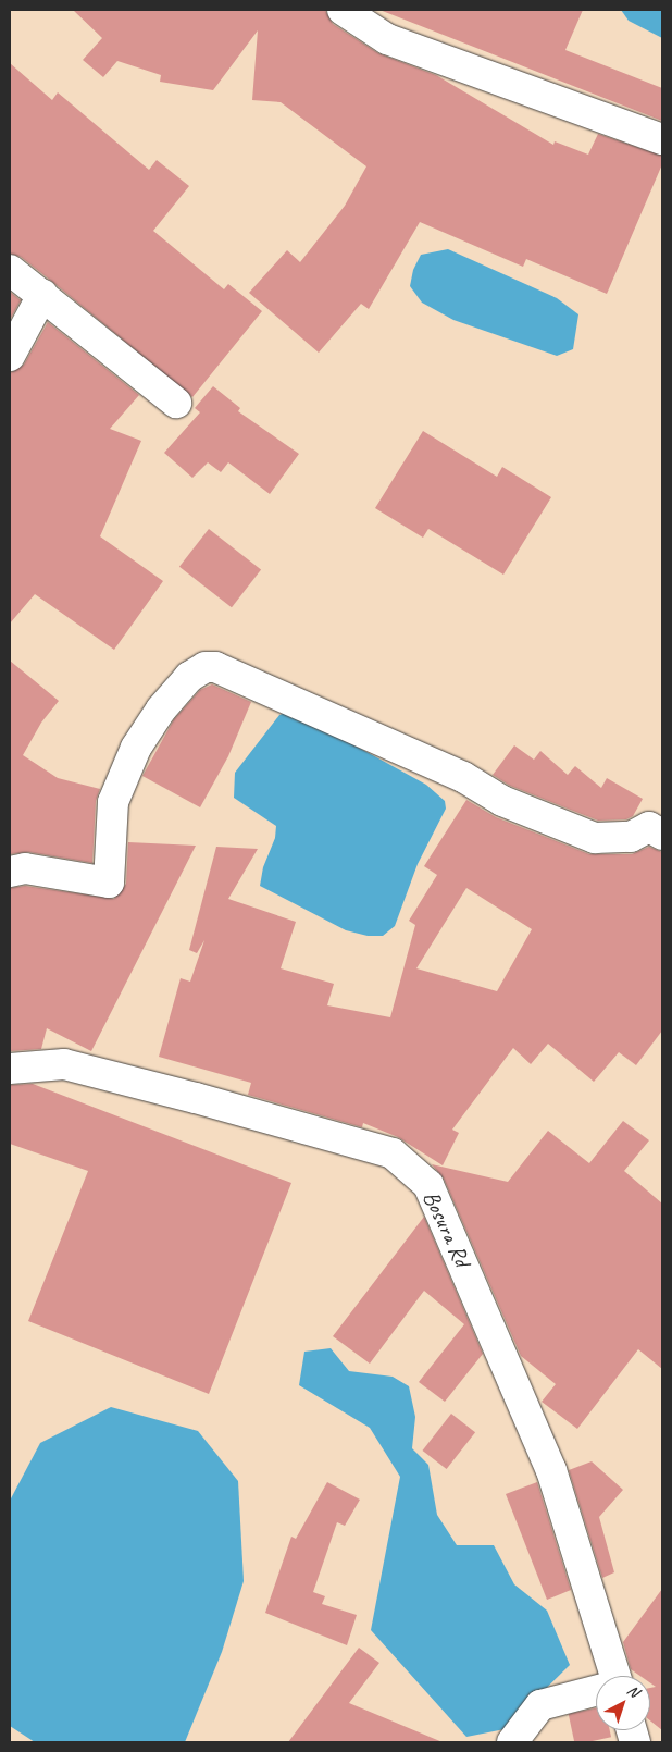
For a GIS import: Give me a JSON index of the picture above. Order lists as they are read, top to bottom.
{
  "streets": {
    "street": ["Bosura Rd"]
  },
  "north": "top right"
}
